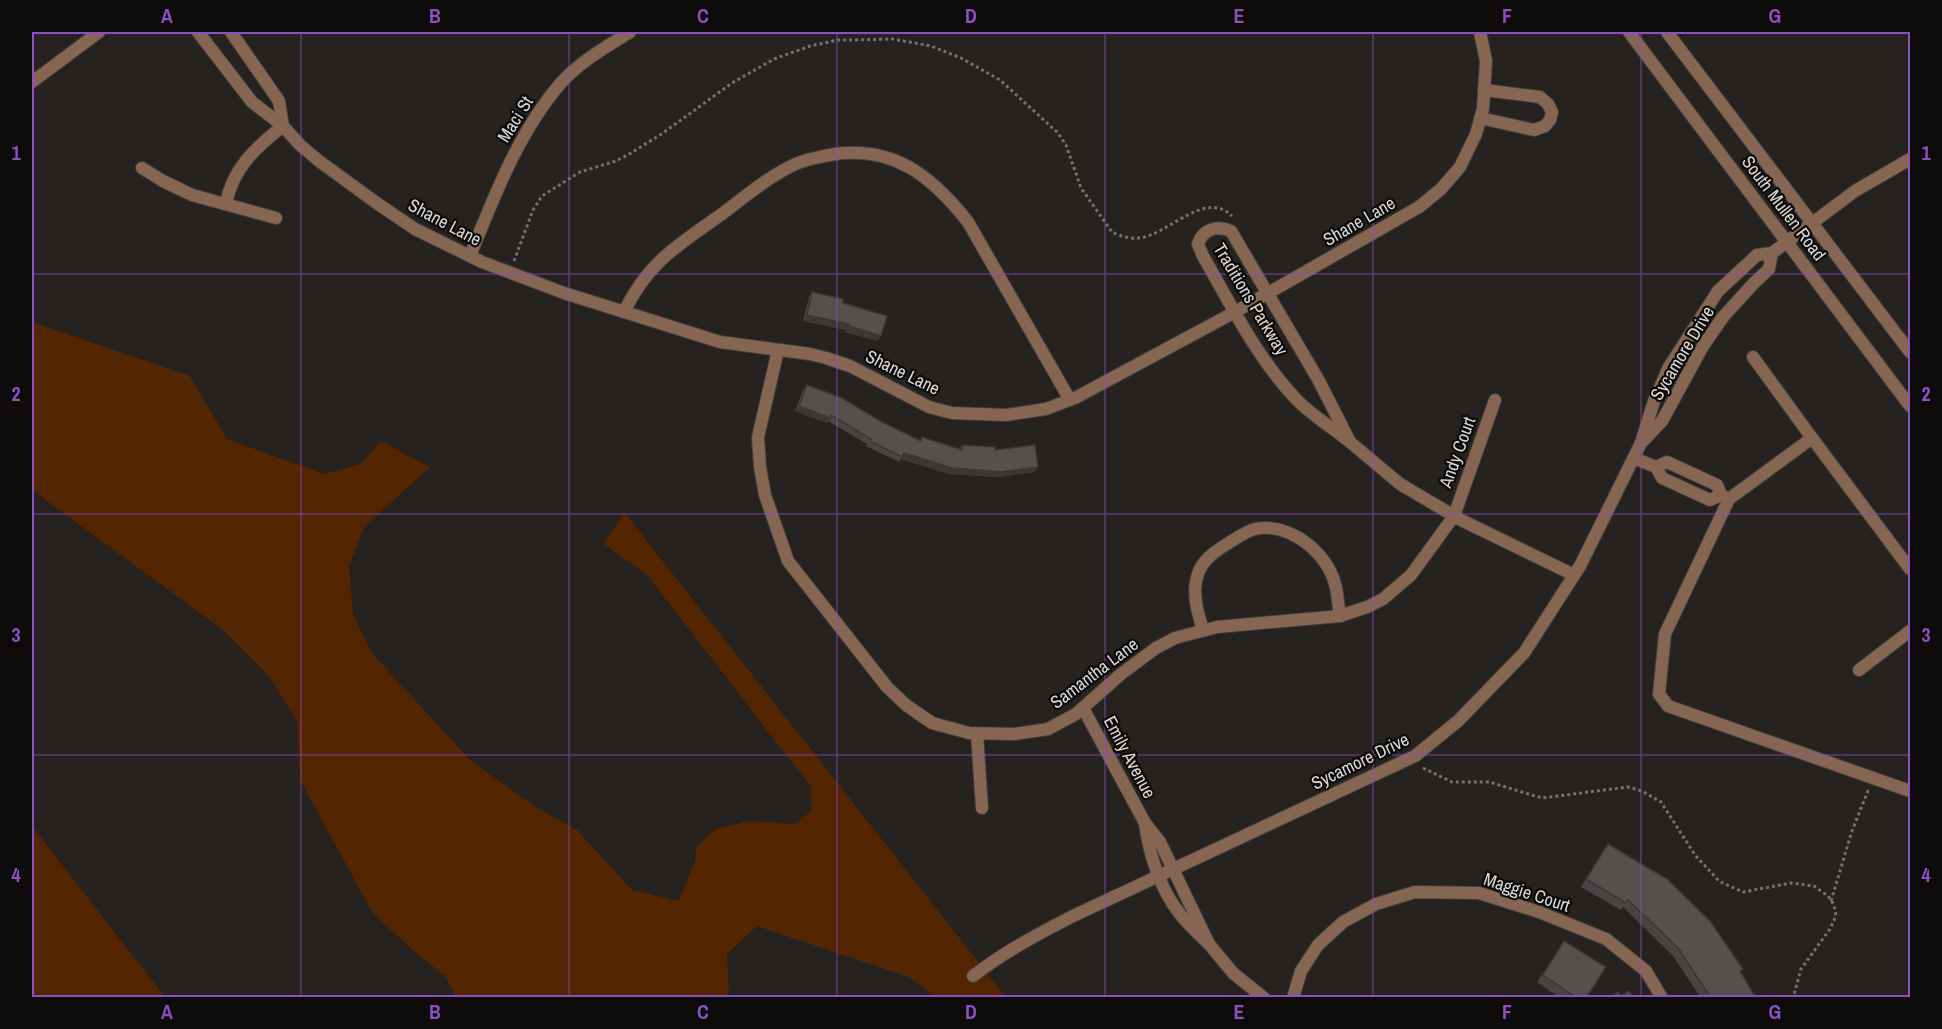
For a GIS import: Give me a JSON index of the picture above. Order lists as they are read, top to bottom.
{
  "streets": {
    "street": [
      "Maci St",
      "South Mullen Road",
      "Shane Lane",
      "Traditions Parkway",
      "Sycamore Drive",
      "Andy Court",
      "Samantha Lane",
      "Emily Avenue",
      "Maggie Court"
    ]
  },
  "crossings": [
    ["Maci St", "Shane Lane"],
    ["South Mullen Road", "Sycamore Drive"],
    ["Shane Lane", "Traditions Parkway"],
    ["Shane Lane", "Samantha Lane"],
    ["Traditions Parkway", "Sycamore Drive"],
    ["Traditions Parkway", "Andy Court"],
    ["Traditions Parkway", "Samantha Lane"],
    ["Sycamore Drive", "Emily Avenue"],
    ["Andy Court", "Samantha Lane"],
    ["Samantha Lane", "Emily Avenue"]
  ],
  "grid": {
    "columns": [
      "A",
      "B",
      "C",
      "D",
      "E",
      "F",
      "G"
    ],
    "rows": [
      "1",
      "2",
      "3",
      "4"
    ]
  }
}
